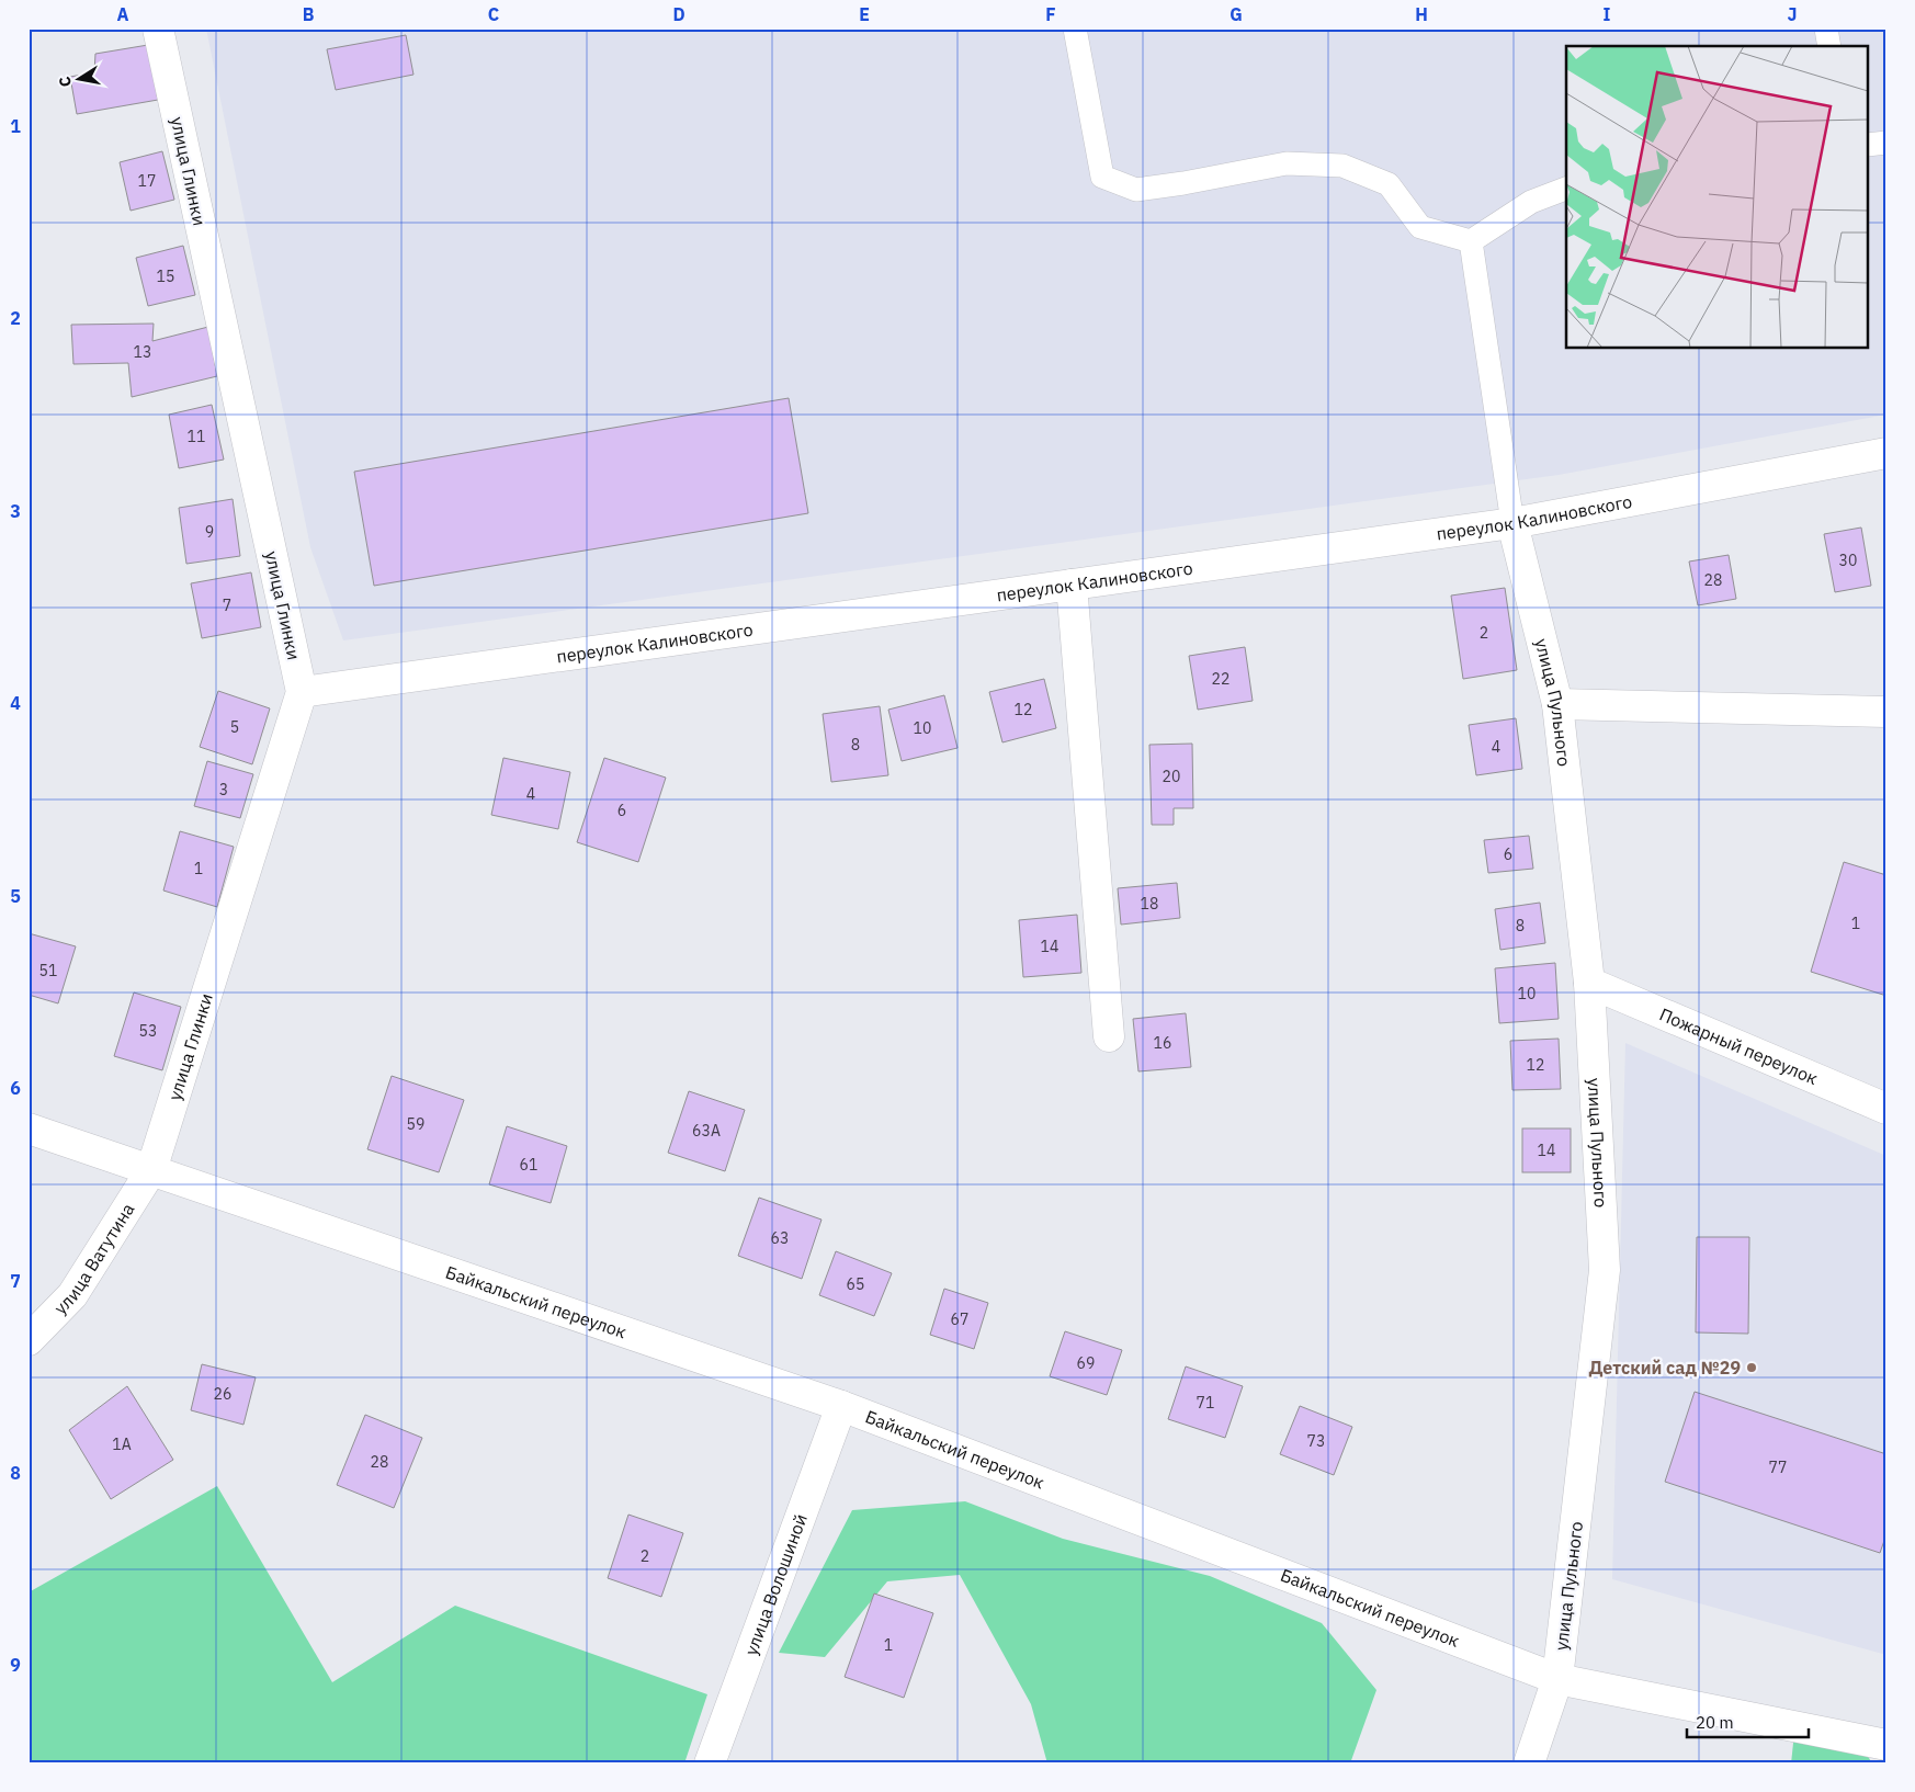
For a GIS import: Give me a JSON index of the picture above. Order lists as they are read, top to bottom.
{
  "streets": {
    "street": [
      "улица Глинки",
      "переулок Калиновского",
      "улица Пульного",
      "Пожарный переулок",
      "улица Ватутина",
      "Байкальский переулок",
      "улица Волошиной"
    ]
  },
  "crossings": [
    ["улица Глинки", "переулок Калиновского"],
    ["улица Глинки", "улица Ватутина"],
    ["улица Глинки", "Байкальский переулок"],
    ["переулок Калиновского", "улица Пульного"],
    ["улица Пульного", "Пожарный переулок"],
    ["улица Пульного", "Байкальский переулок"],
    ["улица Ватутина", "Байкальский переулок"],
    ["Байкальский переулок", "улица Волошиной"]
  ],
  "places": ["Детский сад №29"],
  "house_numbers": [
    "17",
    "15",
    "13",
    "11",
    "9",
    "30",
    "28",
    "7",
    "2",
    "22",
    "12",
    "5",
    "10",
    "8",
    "4",
    "20",
    "3",
    "4",
    "6",
    "6",
    "1",
    "18",
    "1",
    "8",
    "14",
    "51",
    "10",
    "53",
    "16",
    "12",
    "59",
    "63А",
    "14",
    "61",
    "63",
    "65",
    "67",
    "69",
    "26",
    "71",
    "73",
    "1А",
    "28",
    "77",
    "2",
    "1"
  ],
  "scale_bar": "20 m",
  "north": "left",
  "grid": {
    "columns": [
      "A",
      "B",
      "C",
      "D",
      "E",
      "F",
      "G",
      "H",
      "I",
      "J"
    ],
    "rows": [
      "1",
      "2",
      "3",
      "4",
      "5",
      "6",
      "7",
      "8",
      "9"
    ]
  }
}
